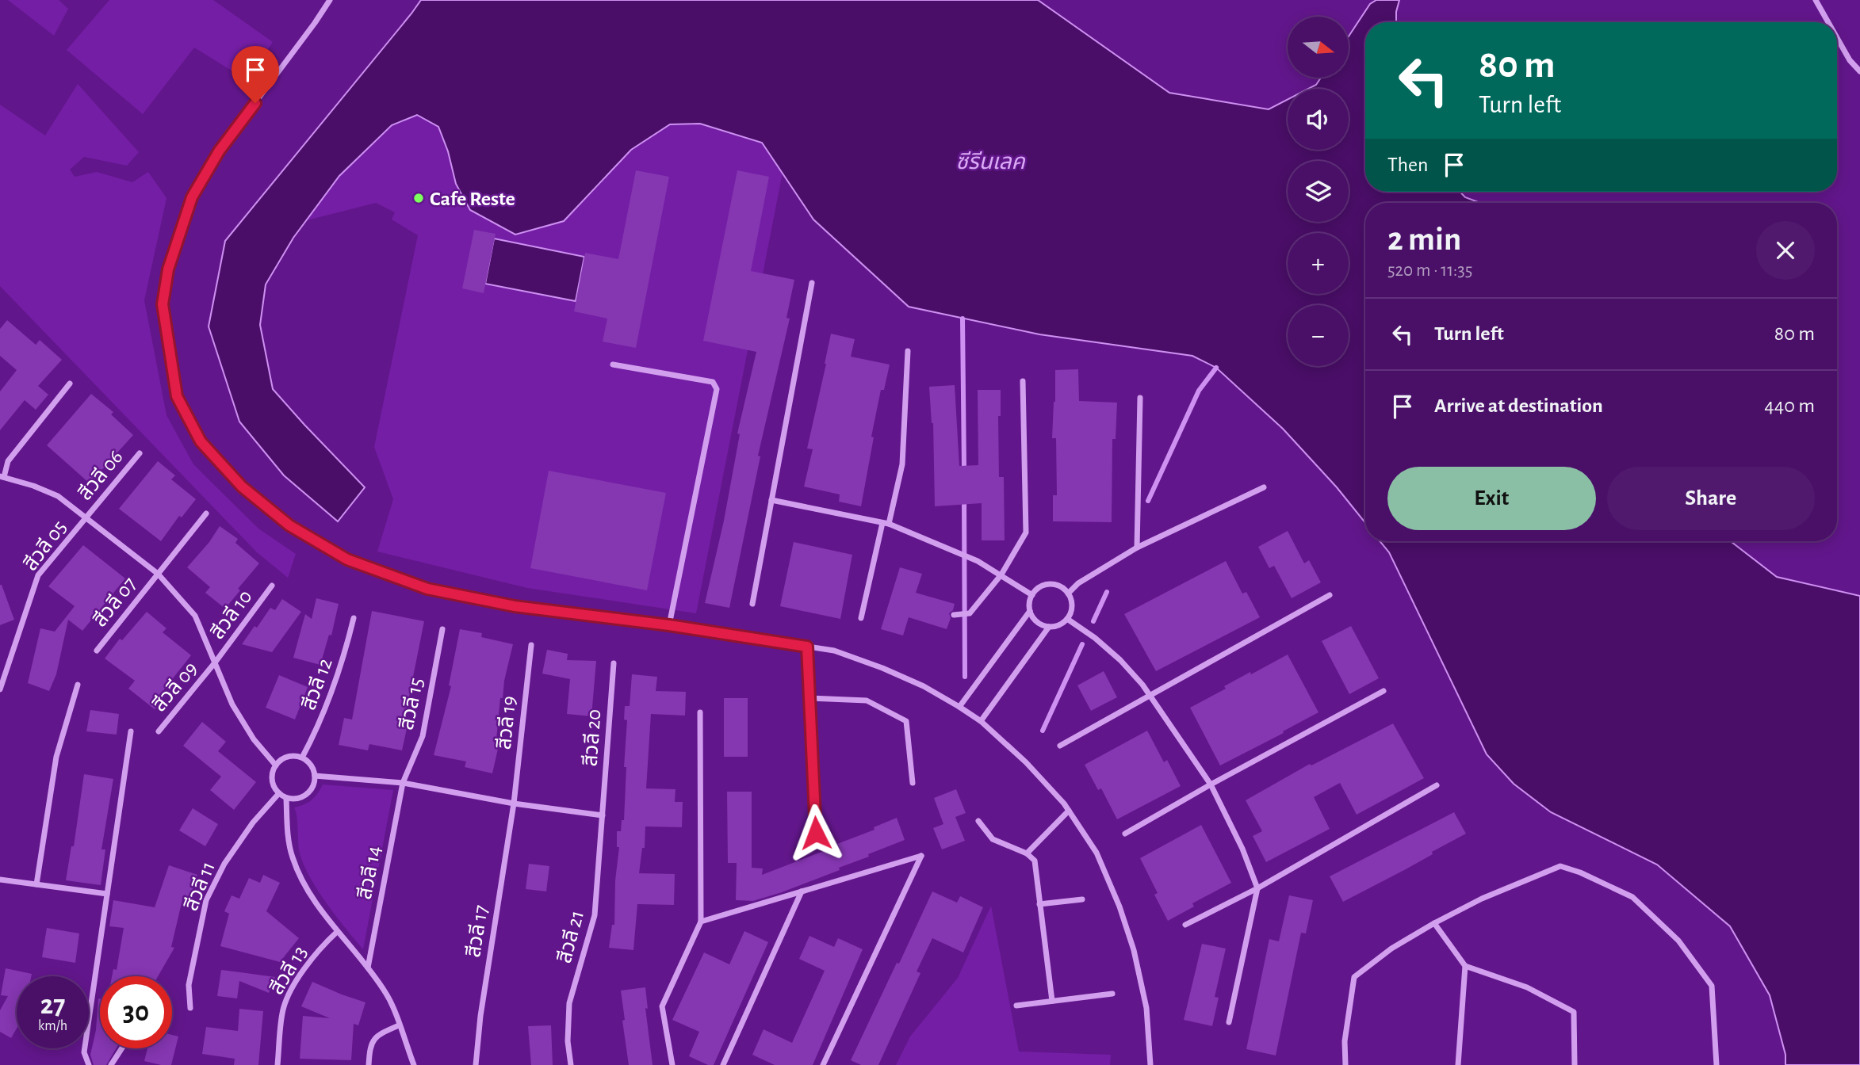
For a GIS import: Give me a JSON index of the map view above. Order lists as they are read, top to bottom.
{
  "streets": {
    "street": [
      "สีวลี 06",
      "สีวลี 05",
      "สีวลี 07",
      "สีวลี 10",
      "สีวลี 12",
      "สีวลี 09",
      "สีวลี 15",
      "สีวลี 19",
      "สีวลี 20",
      "สีวลี 14",
      "สีวลี 11",
      "สีวลี 17",
      "สีวลี 21",
      "สีวลี 13"
    ]
  },
  "crossings": [
    ["สีวลี 06", "สีวลี 05"],
    ["สีวลี 10", "สีวลี 09"],
    ["สีวลี 12", "สีวลี 11"],
    ["สีวลี 15", "สีวลี 14"],
    ["สีวลี 19", "สีวลี 17"],
    ["สีวลี 20", "สีวลี 21"]
  ],
  "water": ["ซีรีนเลค"],
  "places": ["Cafe Reste"],
  "north": "right",
  "page": {
    "map_buttons": ["+", "−"],
    "turn": ["80 m", "Turn left"],
    "then": "Then",
    "heading": ["2 min", "520 m · 11:35"],
    "list": [
      {
        "name": "Turn left",
        "value": "80 m"
      },
      {
        "name": "Arrive at destination",
        "value": "440 m"
      }
    ],
    "buttons": ["Exit", "Share"],
    "speed": "27 km/h",
    "limit": "30"
  }
}
